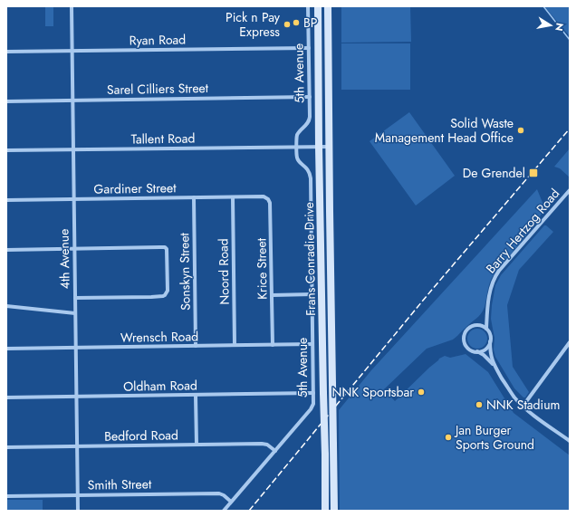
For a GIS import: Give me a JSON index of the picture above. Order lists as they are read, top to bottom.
{
  "streets": {
    "main road": ["Frans Conradie Drive"],
    "street": [
      "Ryan Road",
      "5th Avenue",
      "Sarel Cilliers Street",
      "Tallent Road",
      "Gardiner Street",
      "Barry Hertzog Road",
      "4th Avenue",
      "Krice Street",
      "Sonskyn Street",
      "Noord Road",
      "Wrensch Road",
      "Oldham Road",
      "Bedford Road",
      "Smith Street"
    ]
  },
  "crossings": [
    ["Ryan Road", "5th Avenue"],
    ["Ryan Road", "4th Avenue"],
    ["5th Avenue", "Sarel Cilliers Street"],
    ["5th Avenue", "Tallent Road"],
    ["5th Avenue", "Wrensch Road"],
    ["5th Avenue", "Oldham Road"],
    ["5th Avenue", "Bedford Road"],
    ["5th Avenue", "Smith Street"],
    ["Sarel Cilliers Street", "4th Avenue"],
    ["Tallent Road", "4th Avenue"],
    ["Tallent Road", "Frans Conradie Drive"],
    ["Gardiner Street", "4th Avenue"],
    ["Gardiner Street", "Krice Street"],
    ["Gardiner Street", "Sonskyn Street"],
    ["Gardiner Street", "Noord Road"],
    ["4th Avenue", "Wrensch Road"],
    ["4th Avenue", "Oldham Road"],
    ["4th Avenue", "Bedford Road"],
    ["4th Avenue", "Smith Street"],
    ["Krice Street", "Wrensch Road"],
    ["Sonskyn Street", "Wrensch Road"],
    ["Noord Road", "Wrensch Road"]
  ],
  "places": {
    "other": [
      "BP",
      "Pick n Pay Express",
      "Solid Waste Management Head Office",
      "NNK Sportsbar",
      "NNK Stadium",
      "Jan Burger Sports Ground"
    ],
    "transit": ["De Grendel"]
  },
  "north": "right"
}
